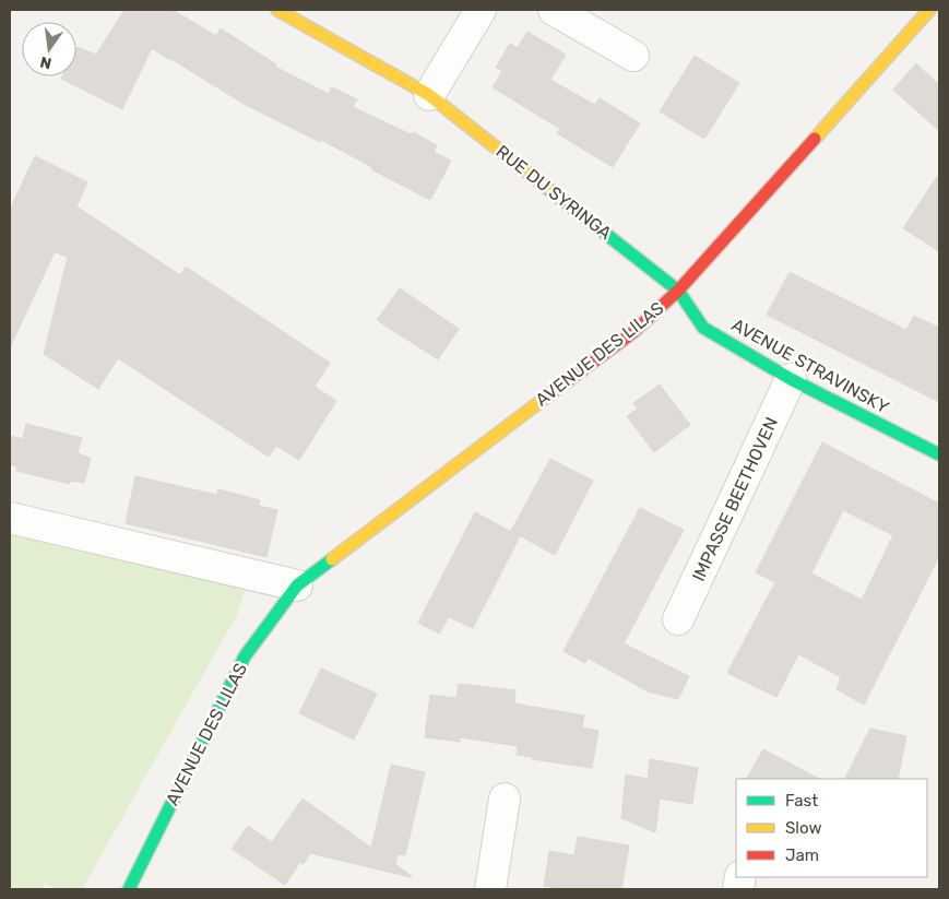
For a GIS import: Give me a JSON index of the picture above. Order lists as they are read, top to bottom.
{
  "streets": {
    "street": [
      "RUE DU SYRINGA",
      "AVENUE DES LILAS",
      "AVENUE STRAVINSKY",
      "IMPASSE BEETHOVEN"
    ]
  },
  "crossings": [
    ["RUE DU SYRINGA", "AVENUE DES LILAS"],
    ["RUE DU SYRINGA", "AVENUE STRAVINSKY"],
    ["AVENUE DES LILAS", "AVENUE STRAVINSKY"],
    ["AVENUE STRAVINSKY", "IMPASSE BEETHOVEN"]
  ],
  "legend": ["Fast", "Slow", "Jam"],
  "north": "bottom"
}
